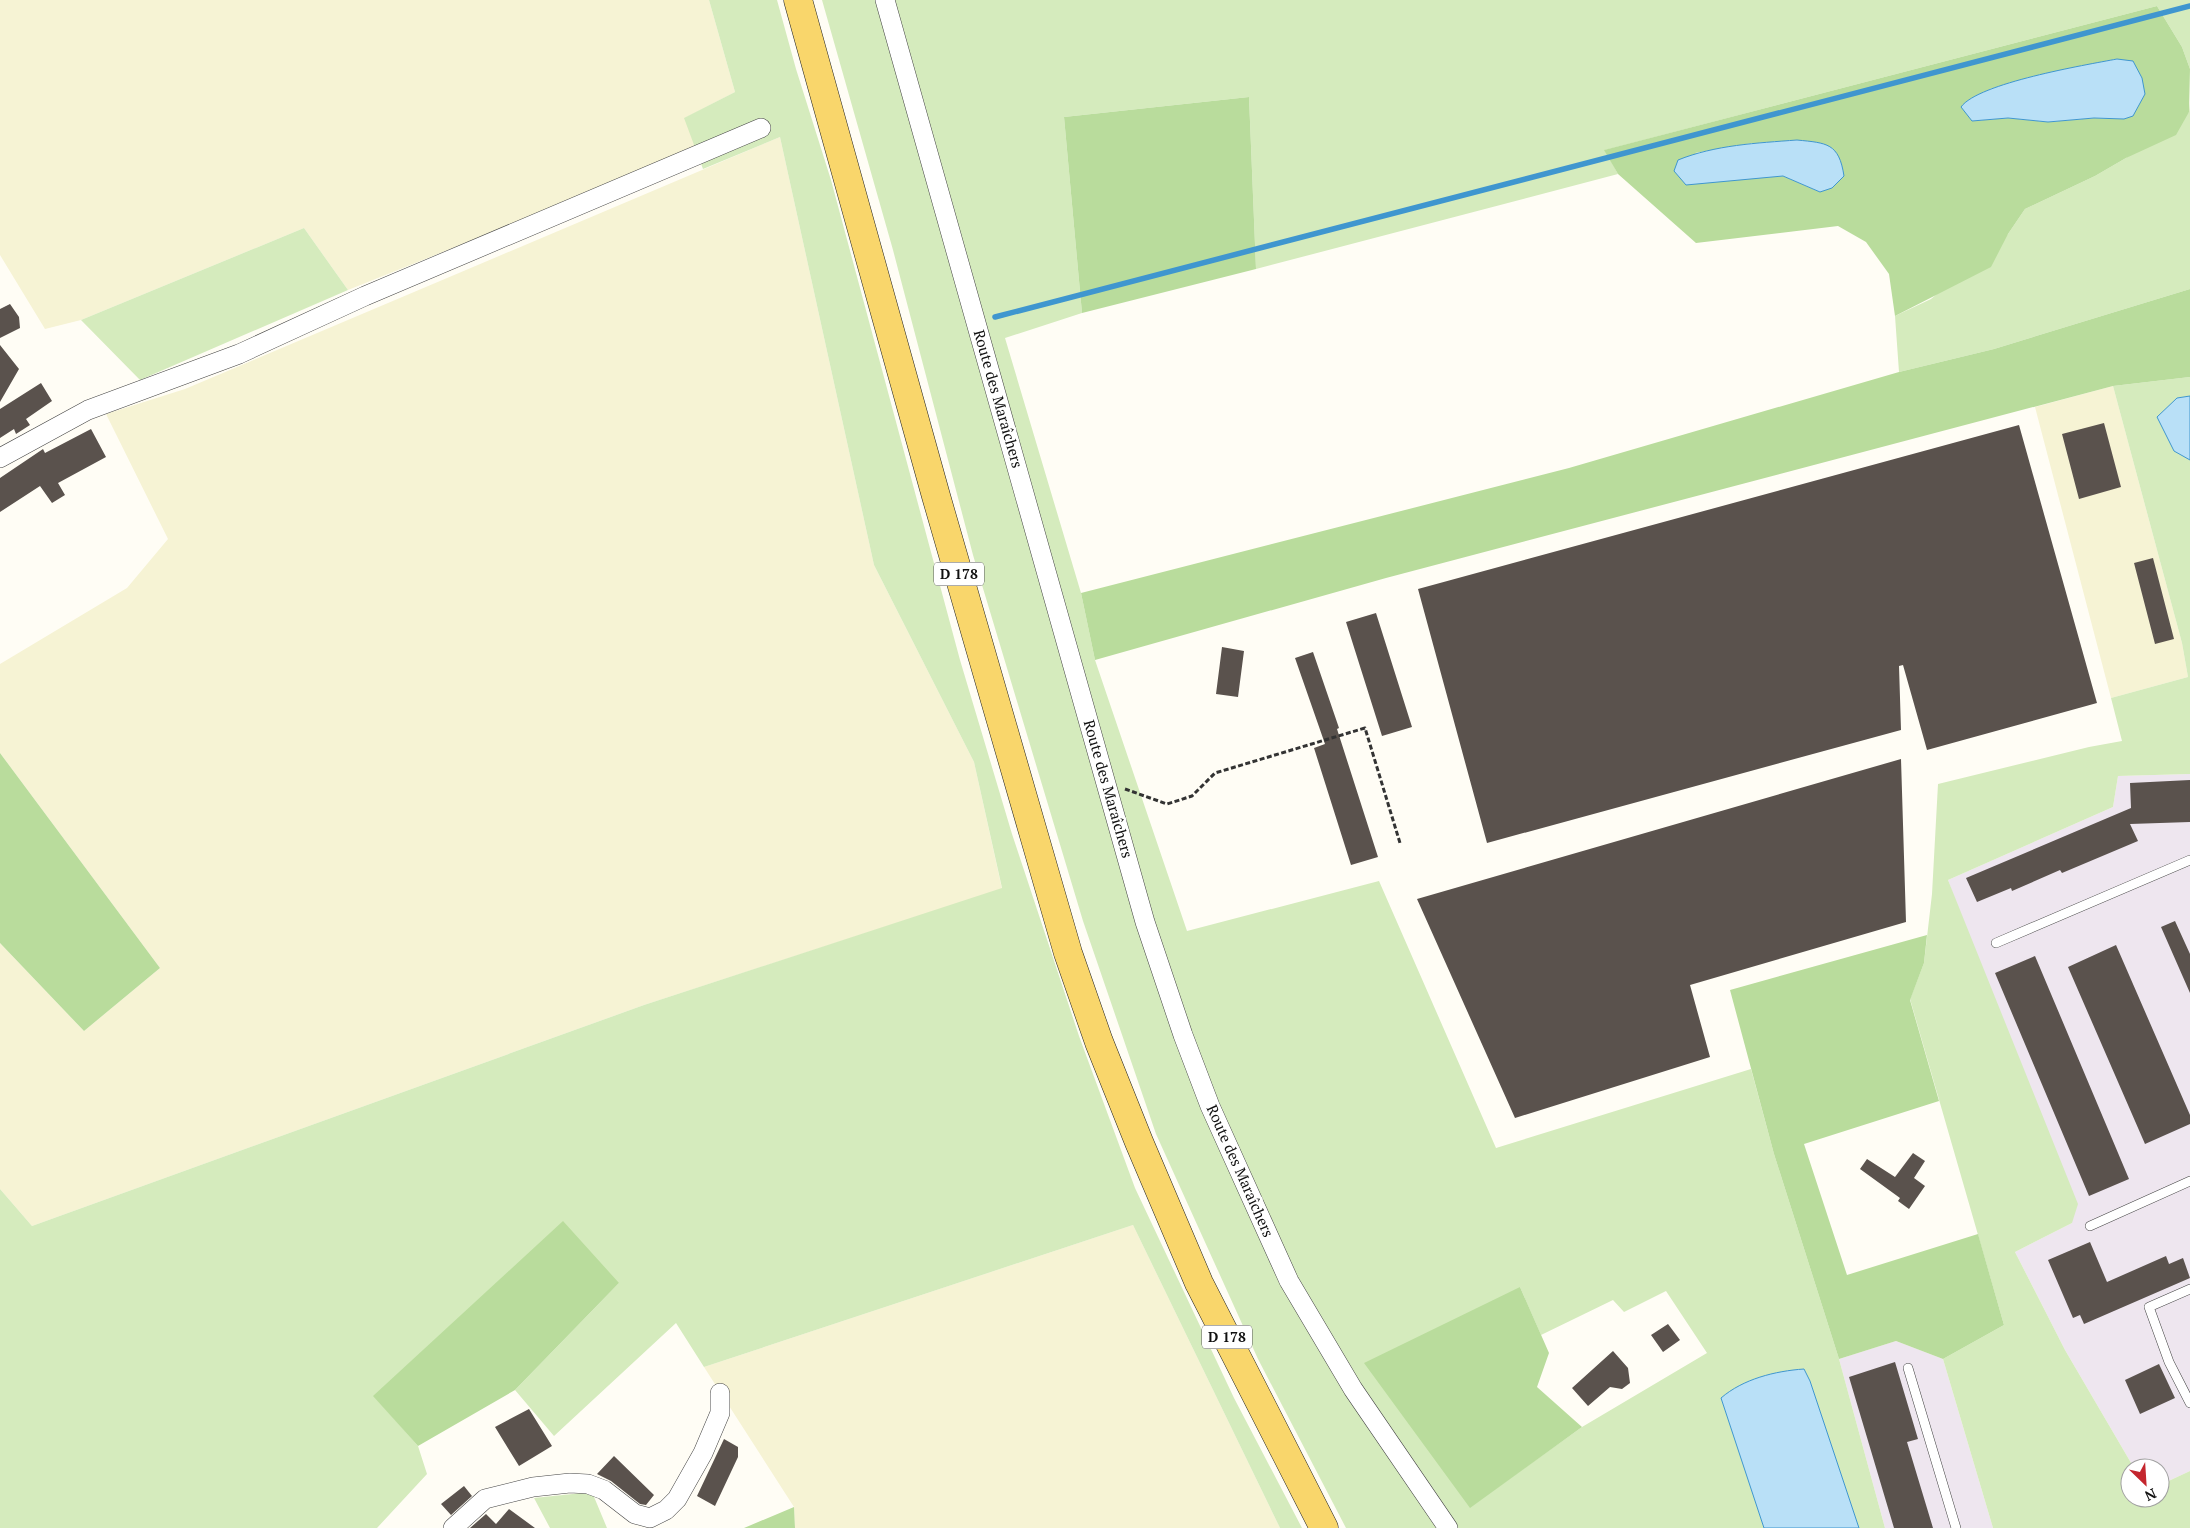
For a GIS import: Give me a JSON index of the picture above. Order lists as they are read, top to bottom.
{
  "streets": {
    "main road": ["D 178"],
    "street": ["Route des Maraîchers"]
  },
  "north": "bottom right"
}
